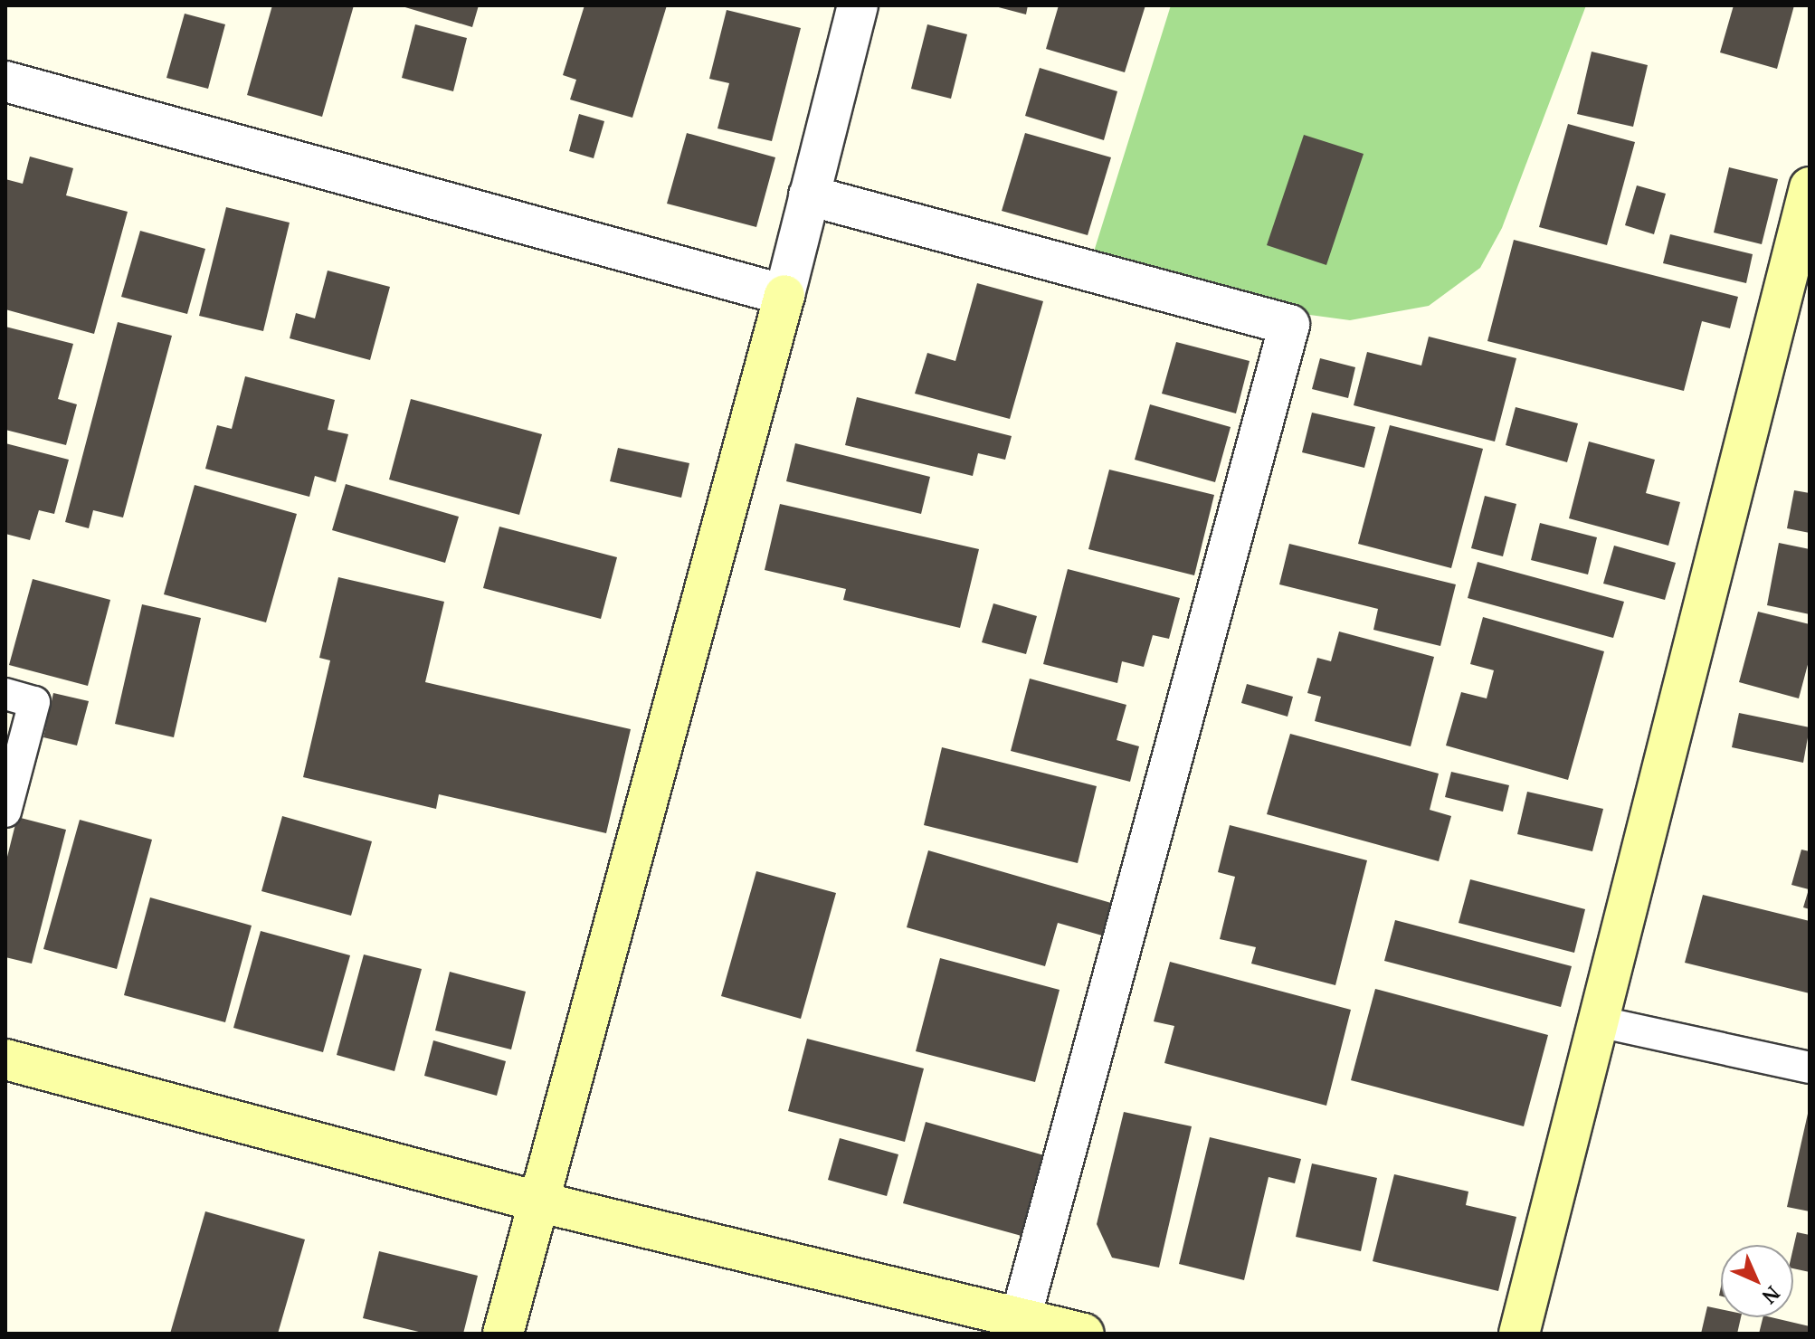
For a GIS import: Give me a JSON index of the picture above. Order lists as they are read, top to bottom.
{
  "north": "bottom right"
}
